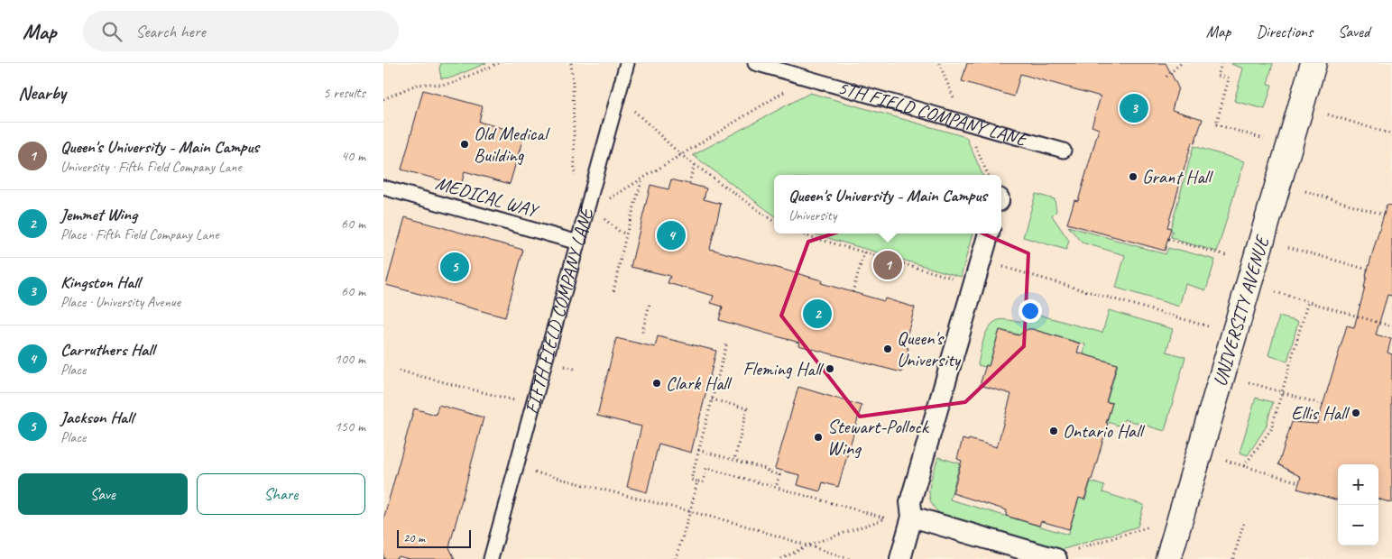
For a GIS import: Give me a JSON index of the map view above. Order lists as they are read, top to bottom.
{
  "streets": {
    "main road": ["UNIVERSITY AVENUE"],
    "lane": ["5TH FIELD COMPANY LANE", "MEDICAL WAY", "FIFTH FIELD COMPANY LANE"]
  },
  "crossings": [
    ["MEDICAL WAY", "FIFTH FIELD COMPANY LANE"]
  ],
  "places": [
    "Old Medical Building",
    "Grant Hall",
    "Queen's University",
    "Fleming Hall",
    "Clark Hall",
    "Ellis Hall",
    "Ontario Hall",
    "Stewart-Pollock Wing"
  ],
  "scale_bar": "20 m",
  "page": {
    "header": "Map",
    "search": "Search here",
    "nav": ["Map", "Directions", "Saved"],
    "heading": ["Nearby", "5 results"],
    "pins": [
      "3",
      "4",
      "1",
      "5",
      "2"
    ],
    "list": [
      {
        "mark": "1",
        "name": "Queen's University - Main Campus",
        "note": "University · Fifth Field Company Lane",
        "value": "40 m"
      },
      {
        "mark": "2",
        "name": "Jemmet Wing",
        "note": "Place · Fifth Field Company Lane",
        "value": "60 m"
      },
      {
        "mark": "3",
        "name": "Kingston Hall",
        "note": "Place · University Avenue",
        "value": "60 m"
      },
      {
        "mark": "4",
        "name": "Carruthers Hall",
        "note": "Place",
        "value": "100 m"
      },
      {
        "mark": "5",
        "name": "Jackson Hall",
        "note": "Place",
        "value": "150 m"
      }
    ],
    "popup": ["Queen's University - Main Campus", "University"],
    "buttons": ["Save", "Share"],
    "map_buttons": ["+", "−"],
    "scale": "20 m"
  }
}
